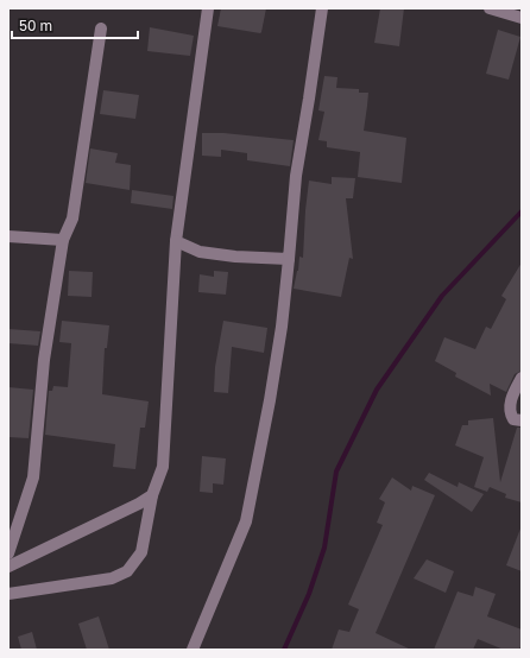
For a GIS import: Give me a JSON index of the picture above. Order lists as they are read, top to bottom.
{
  "scale_bar": "50 m"
}
